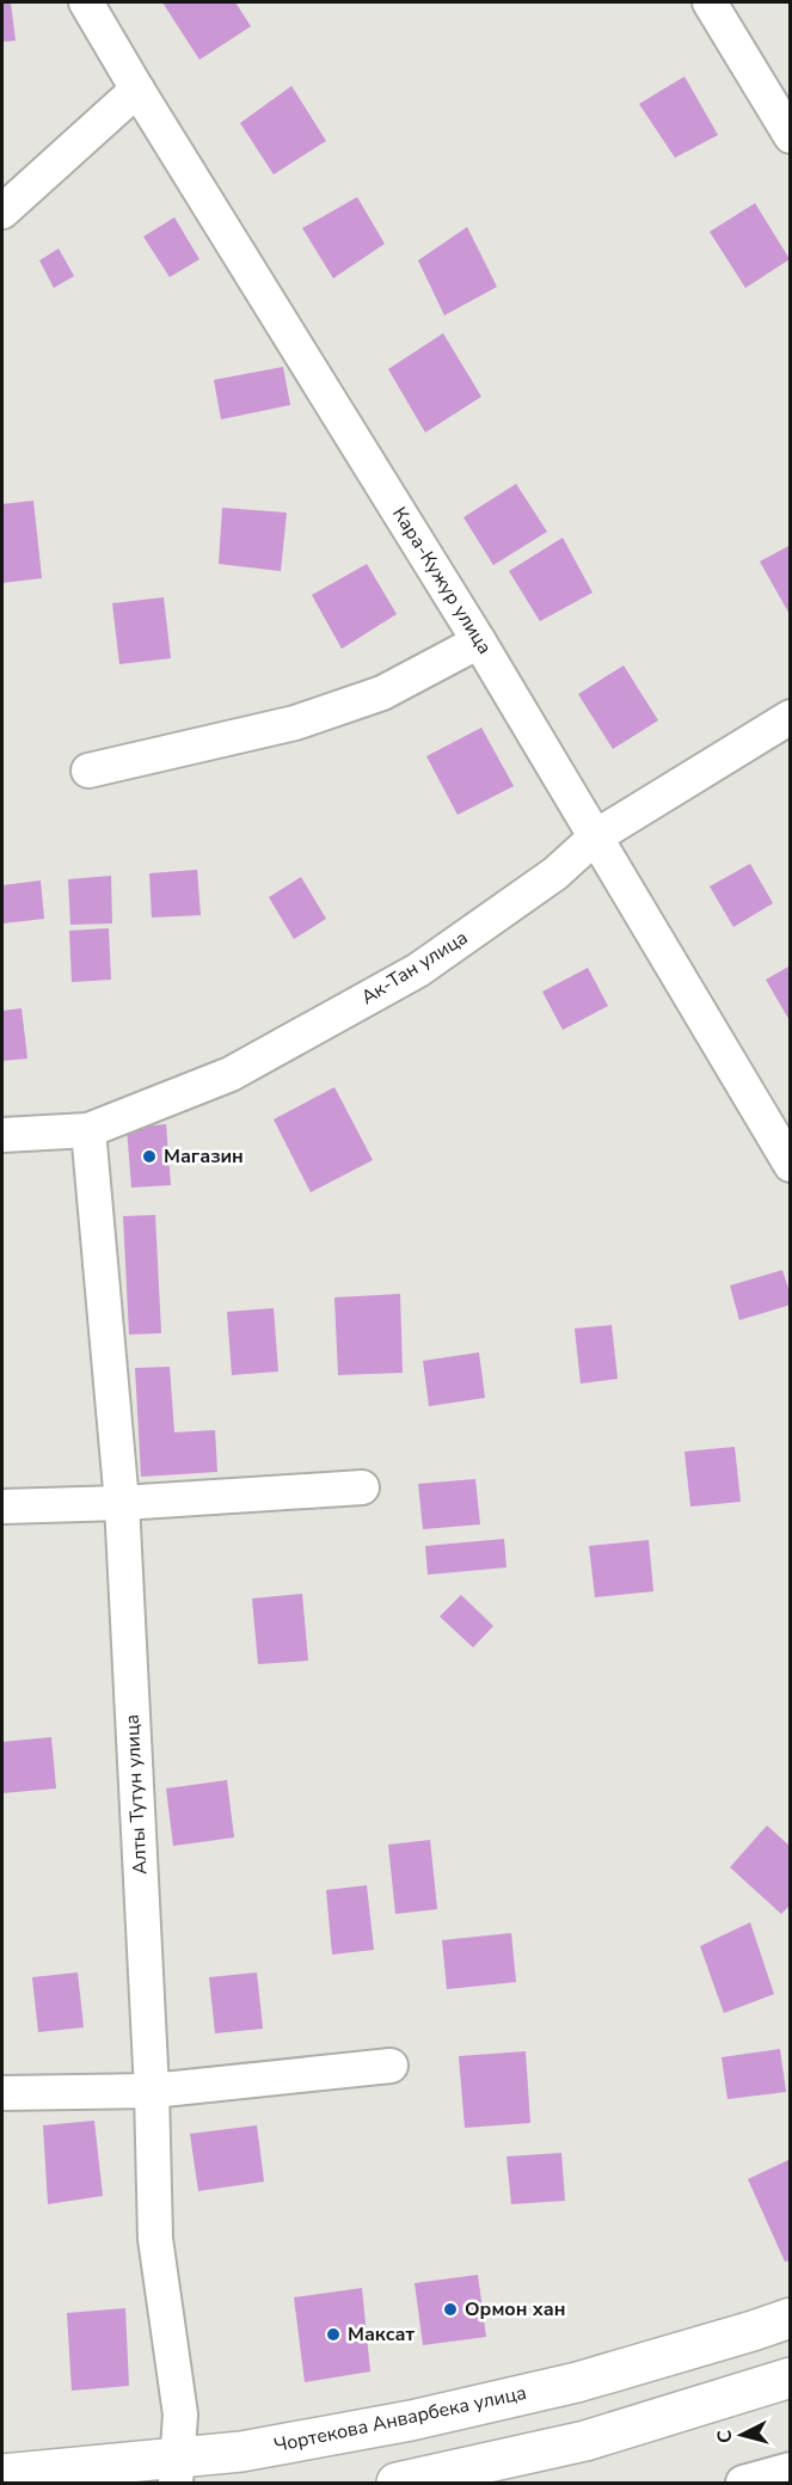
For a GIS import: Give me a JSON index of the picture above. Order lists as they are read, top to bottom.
{
  "streets": {
    "main road": ["Чортекова Анварбека улица"],
    "street": ["Кара-Кужур улица", "Ак-Тан улица", "Алты Тутун улица"]
  },
  "crossings": [
    ["Кара-Кужур улица", "Ак-Тан улица"],
    ["Ак-Тан улица", "Алты Тутун улица"],
    ["Алты Тутун улица", "Чортекова Анварбека улица"]
  ],
  "places": ["Магазин", "Ормон хан", "Максат"],
  "north": "left"
}
